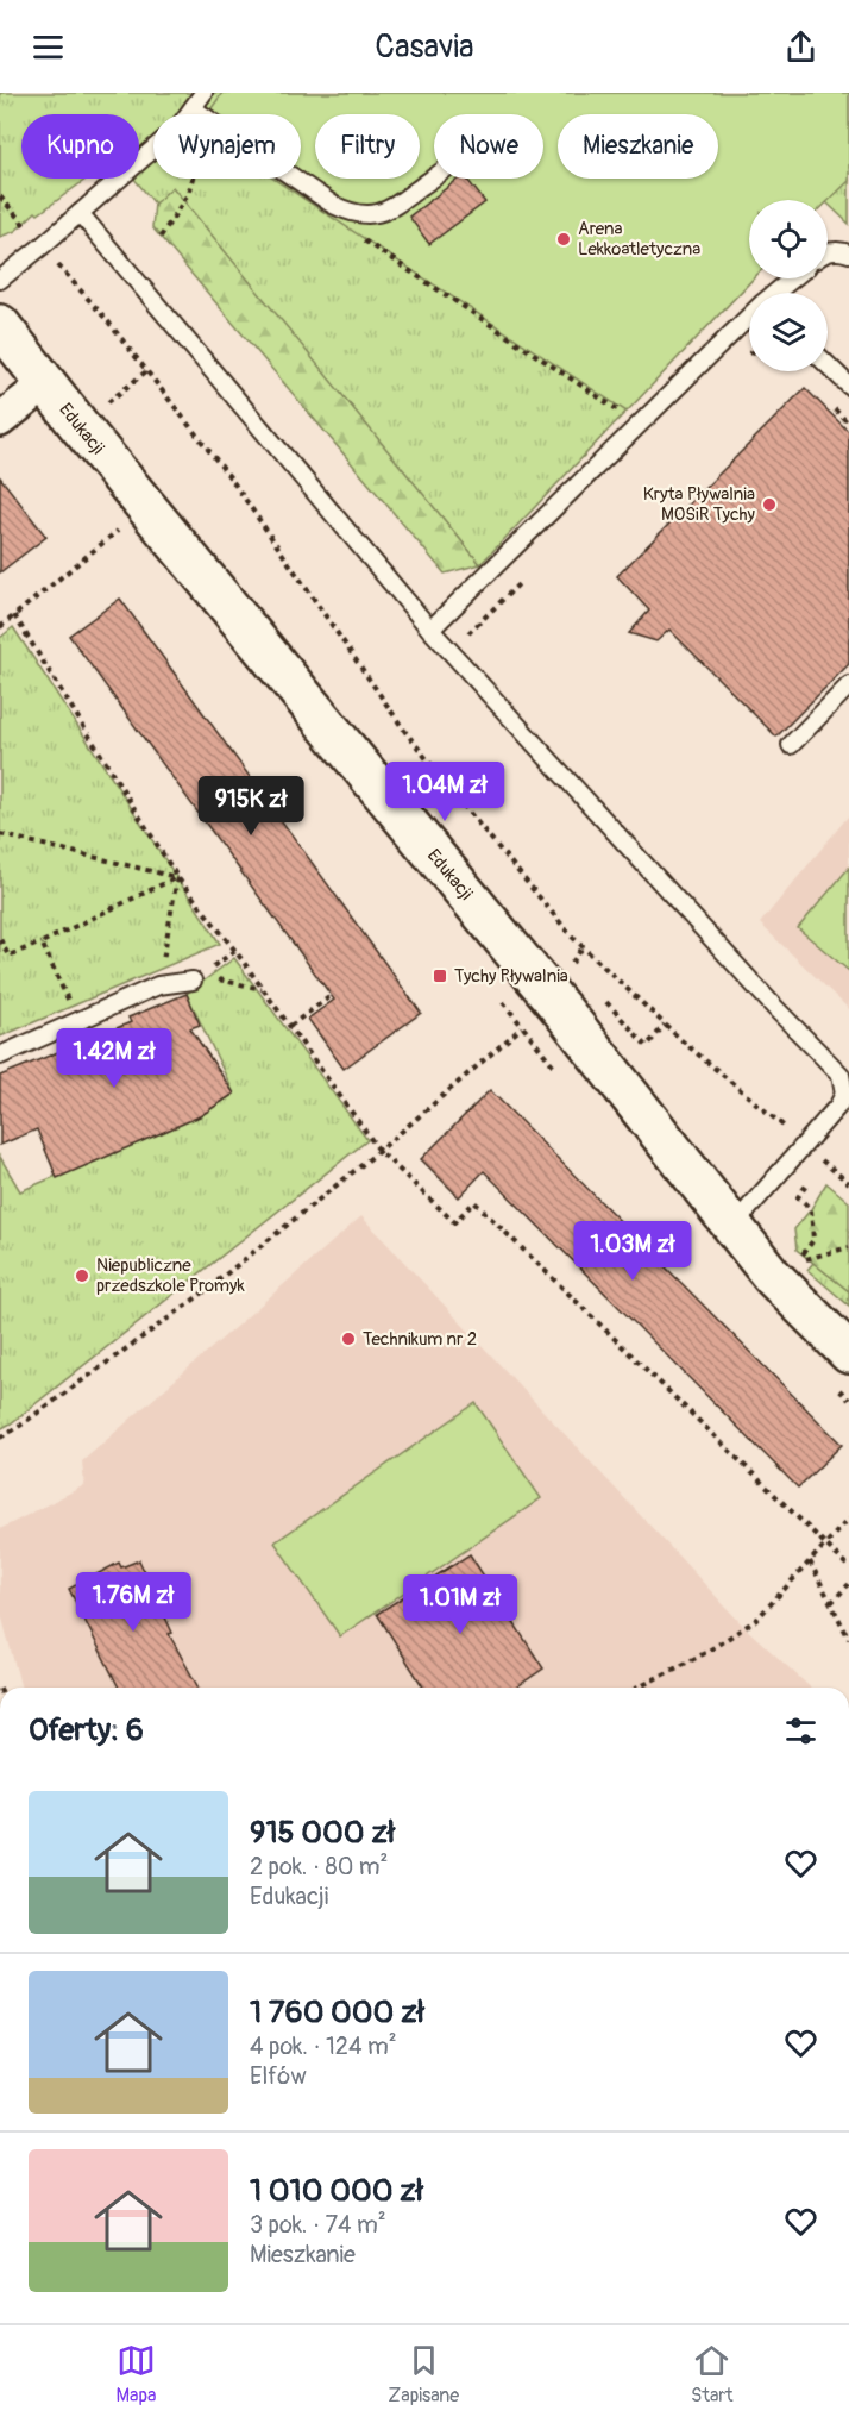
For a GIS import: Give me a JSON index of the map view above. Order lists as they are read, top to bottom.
{
  "streets": {
    "street": ["Edukacji"]
  },
  "places": {
    "other": [
      "Arena Lekkoatletyczna",
      "Kryta Pływalnia MOSiR Tychy",
      "Niepubliczne przedszkole Promyk",
      "Technikum nr 2"
    ],
    "transit": ["Tychy Pływalnia"]
  },
  "page": {
    "header": "Casavia",
    "chip": [
      "Kupno",
      "Wynajem",
      "Filtry",
      "Nowe",
      "Mieszkanie"
    ],
    "price": [
      "1.04M zł",
      "915K zł",
      "1.42M zł",
      "1.03M zł",
      "1.76M zł",
      "1.01M zł"
    ],
    "heading": "Oferty: 6",
    "list": [
      {
        "name": "915 000 zł",
        "note": "2 pok. · 80 m² · Edukacji"
      },
      {
        "name": "1 760 000 zł",
        "note": "4 pok. · 124 m² · Elfów"
      },
      {
        "name": "1 010 000 zł",
        "note": "3 pok. · 74 m² · Mieszkanie"
      }
    ],
    "tabs": ["Mapa", "Zapisane", "Start"]
  }
}
